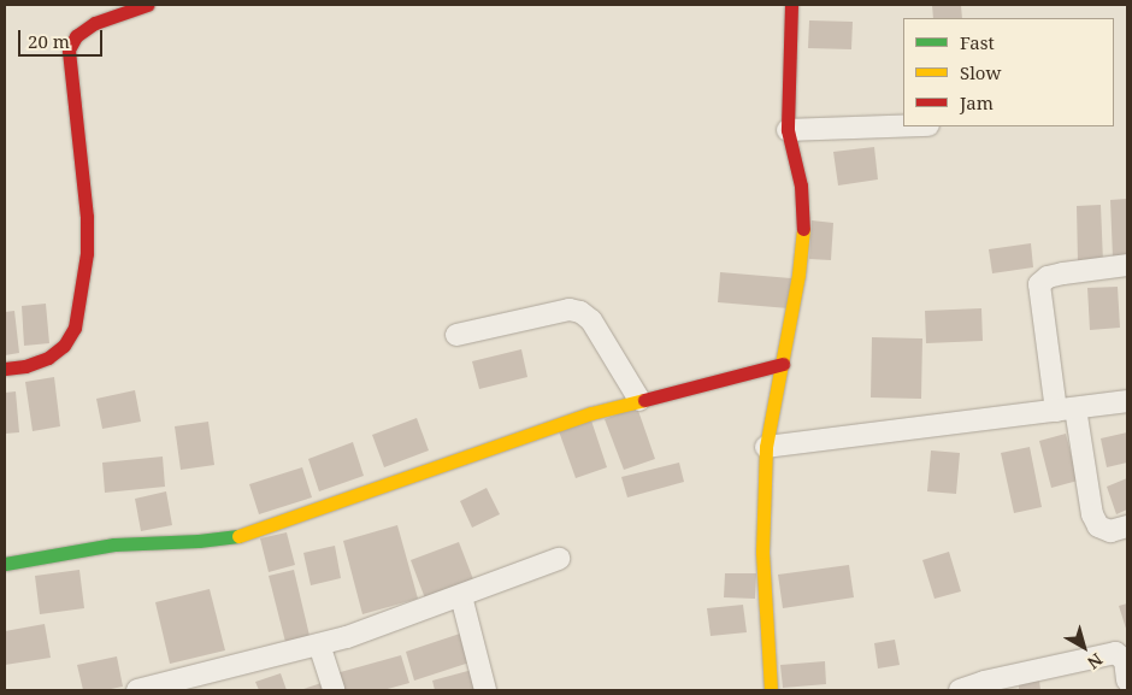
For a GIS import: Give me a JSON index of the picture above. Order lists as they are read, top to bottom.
{
  "legend": ["Fast", "Slow", "Jam"],
  "scale_bar": "20 m",
  "north": "bottom right"
}
